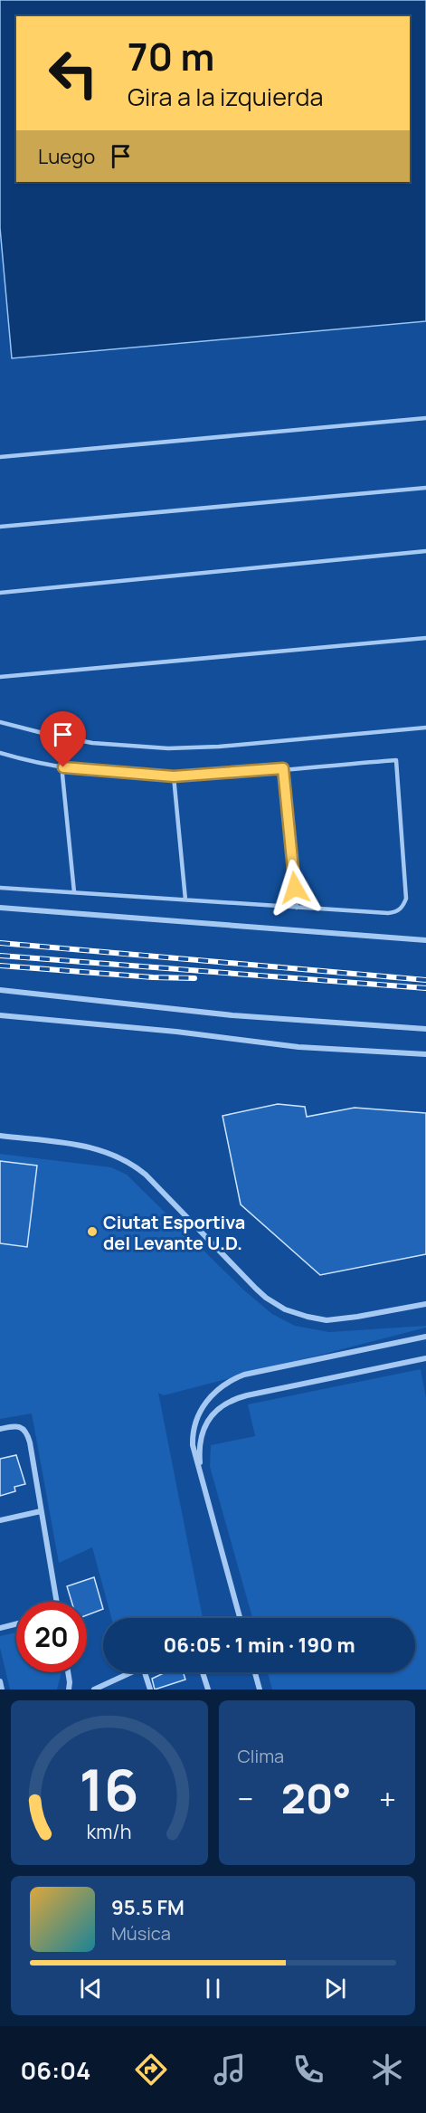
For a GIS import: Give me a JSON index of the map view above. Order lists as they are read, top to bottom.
{
  "places": ["Ciutat Esportiva del Levante U.D."],
  "page": {
    "turn": ["70 m", "Gira a la izquierda"],
    "then": "Luego",
    "limit": "20",
    "trip": "06:05 · 1 min · 190 m",
    "tile": "Clima",
    "heat": ["−", "20°", "+"],
    "song": ["95.5 FM", "Música"],
    "tabs": "06:04",
    "gauge": ["16", "km/h"]
  }
}
